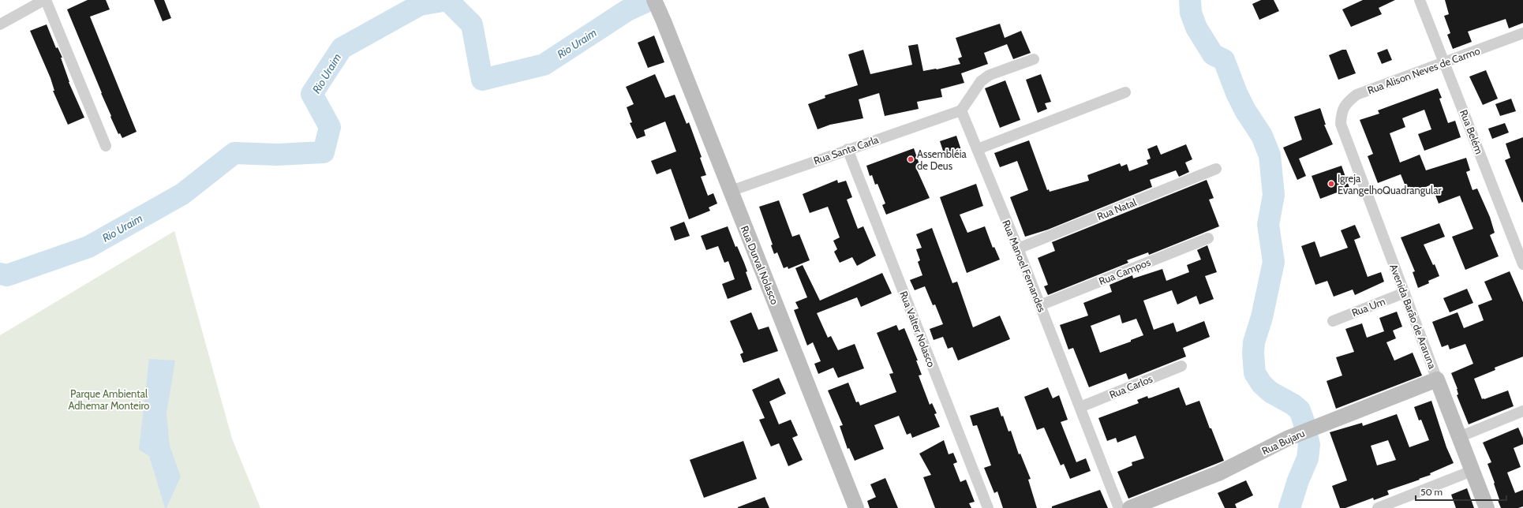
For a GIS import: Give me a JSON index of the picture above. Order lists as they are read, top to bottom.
{
  "streets": {
    "street": [
      "Rua Alison Neves de Carmo",
      "Rua Belém",
      "Rua Santa Carla",
      "Rua Natal",
      "Rua Durval Nolasco",
      "Rua Manoel Fernandes",
      "Rua Campos",
      "Rua Um",
      "Avenida Barão de Araruna",
      "Rua Valter Nolasco",
      "Rua Carlos",
      "Rua Bujaru"
    ]
  },
  "crossings": [
    ["Rua Alison Neves de Carmo", "Rua Belém"],
    ["Rua Alison Neves de Carmo", "Avenida Barão de Araruna"],
    ["Rua Santa Carla", "Rua Durval Nolasco"],
    ["Rua Santa Carla", "Rua Manoel Fernandes"],
    ["Rua Santa Carla", "Rua Valter Nolasco"],
    ["Rua Natal", "Rua Manoel Fernandes"],
    ["Rua Manoel Fernandes", "Rua Campos"],
    ["Rua Manoel Fernandes", "Rua Carlos"],
    ["Rua Um", "Avenida Barão de Araruna"],
    ["Avenida Barão de Araruna", "Rua Bujaru"]
  ],
  "water": ["Rio Uraim"],
  "parks": ["Parque Ambiental Adhemar Monteiro"],
  "places": ["Assembléia de Deus", "Igreja EvangelhoQuadrangular"],
  "scale_bar": "50 m"
}
